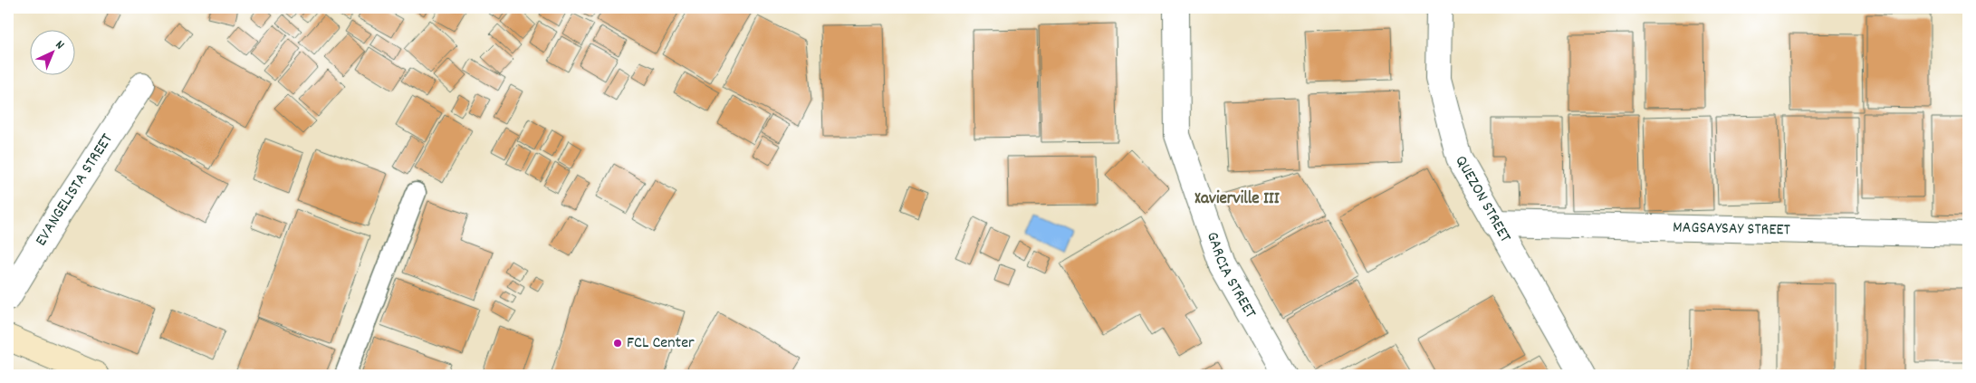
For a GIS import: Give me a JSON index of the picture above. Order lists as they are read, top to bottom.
{
  "streets": {
    "street": [
      "EVANGELISTA STREET",
      "QUEZON STREET",
      "MAGSAYSAY STREET",
      "GARCIA STREET"
    ]
  },
  "crossings": [
    ["QUEZON STREET", "MAGSAYSAY STREET"]
  ],
  "districts": ["Xavierville III"],
  "places": ["FCL Center"],
  "north": "top right"
}
